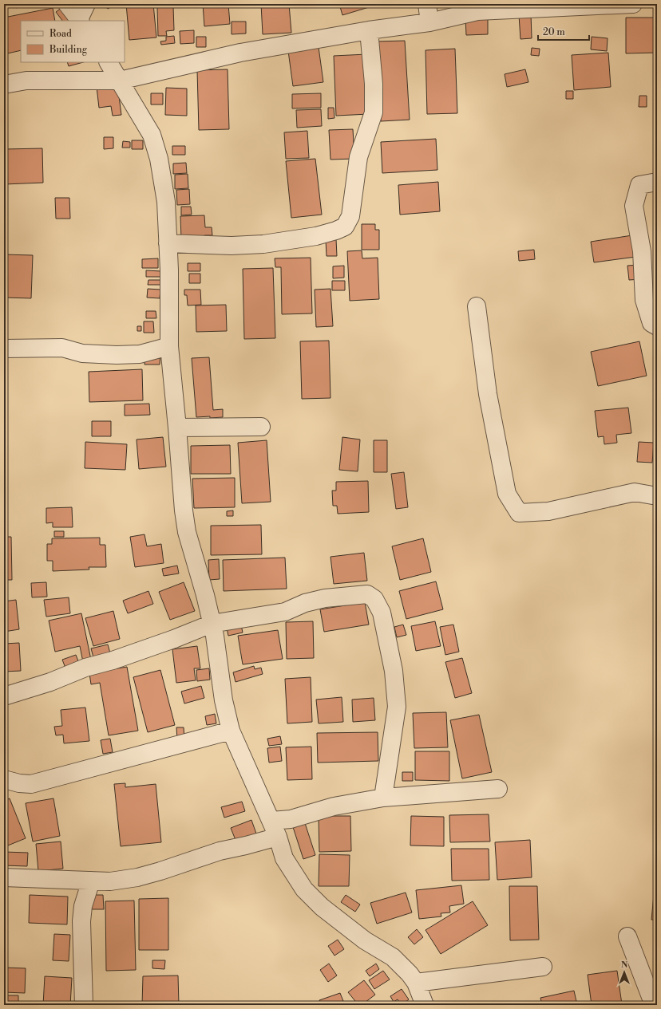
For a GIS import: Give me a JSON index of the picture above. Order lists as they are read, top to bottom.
{
  "legend": ["Road", "Building"],
  "scale_bar": "20 m",
  "north": "top"
}
